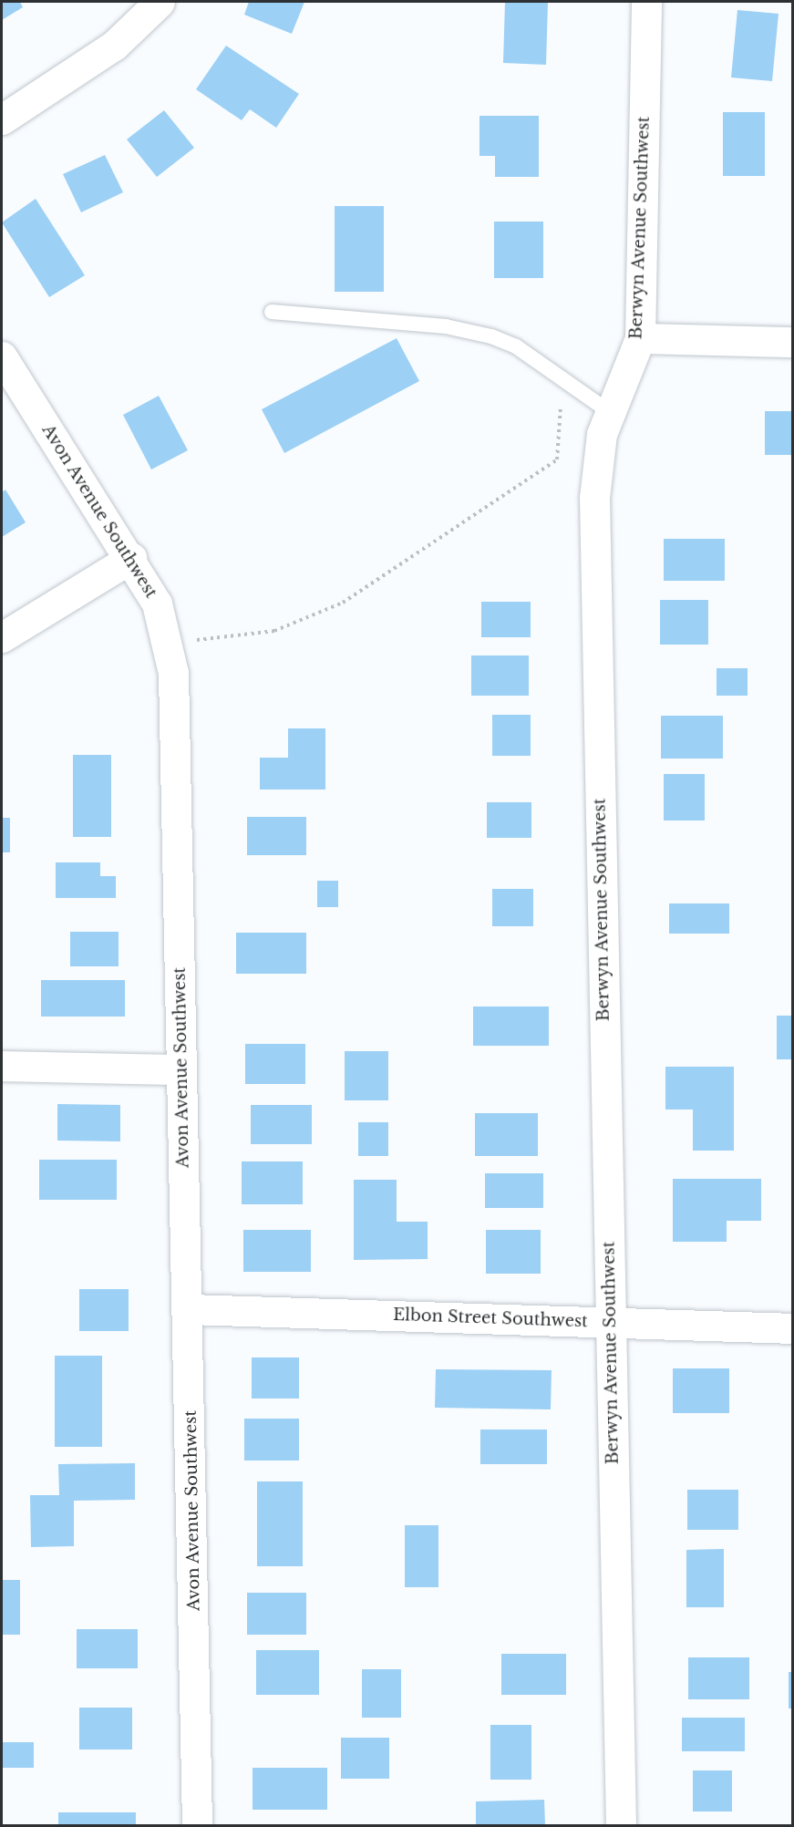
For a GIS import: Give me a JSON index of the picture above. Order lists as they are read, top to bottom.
{
  "streets": {
    "street": ["Berwyn Avenue Southwest", "Avon Avenue Southwest", "Elbon Street Southwest"]
  },
  "crossings": [
    ["Berwyn Avenue Southwest", "Elbon Street Southwest"],
    ["Avon Avenue Southwest", "Elbon Street Southwest"]
  ]
}
